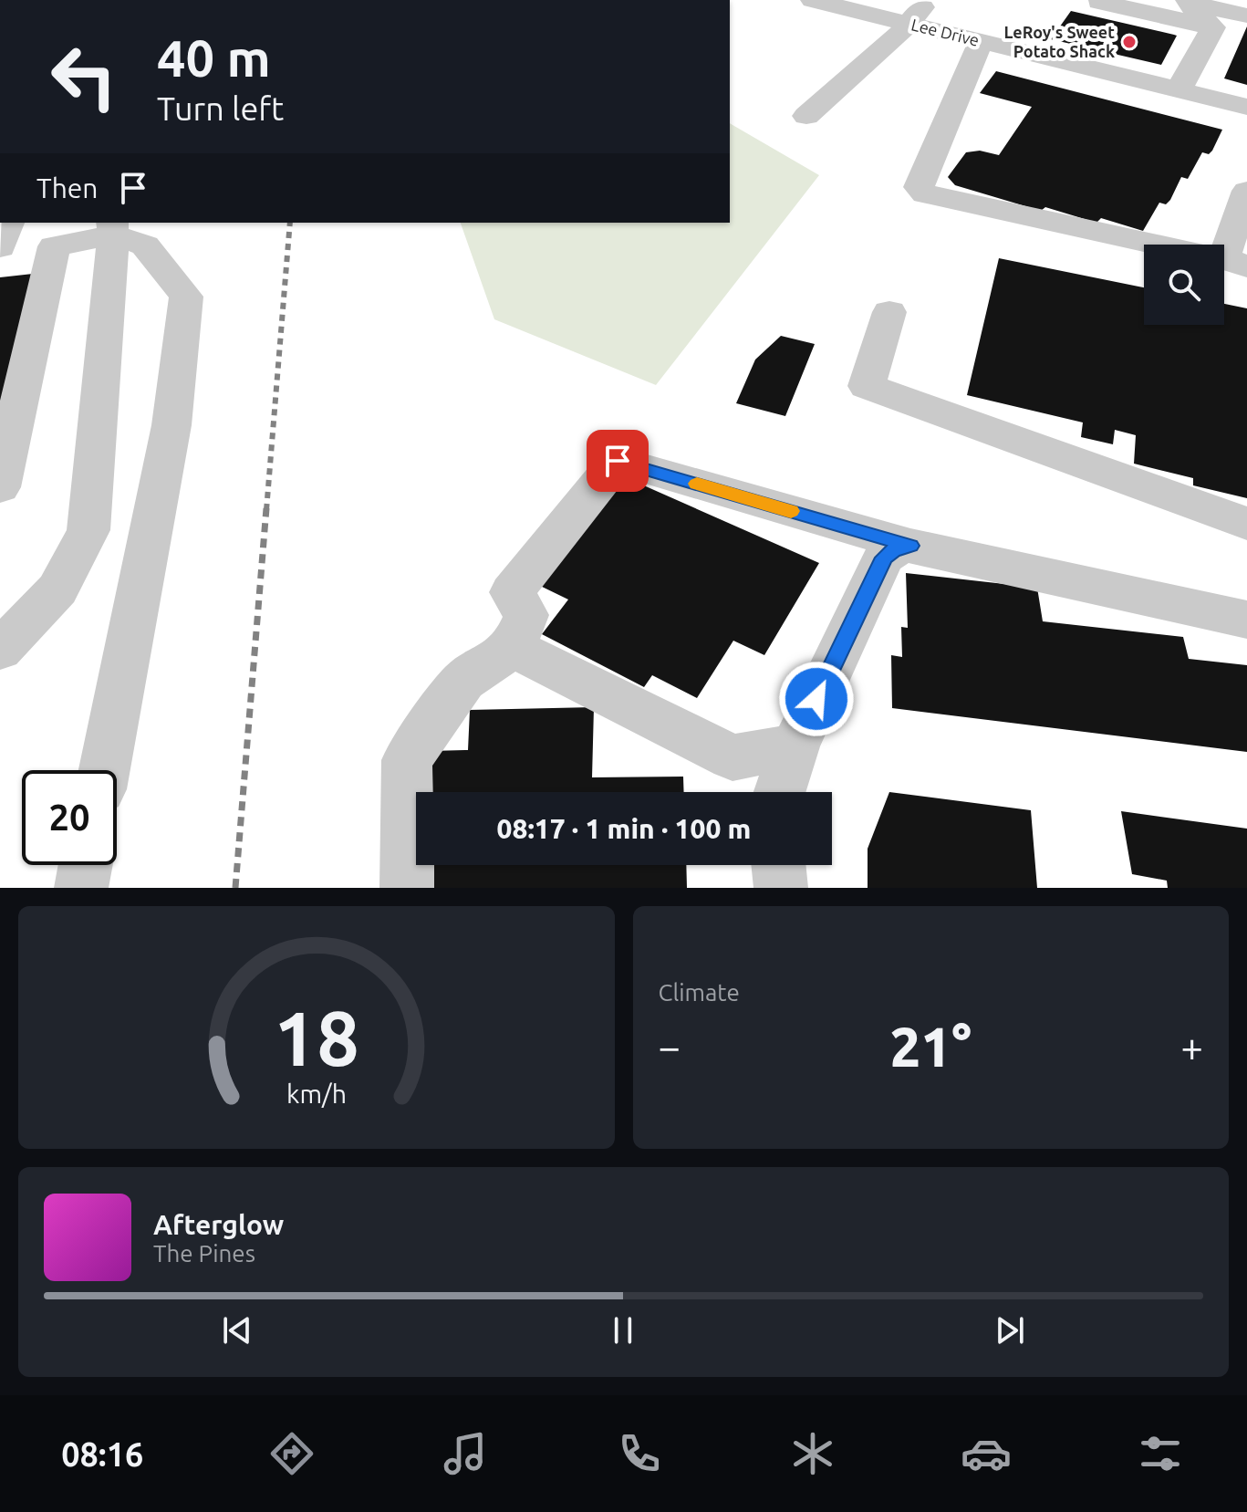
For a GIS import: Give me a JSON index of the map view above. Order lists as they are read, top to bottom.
{
  "streets": {
    "street": ["Lee Drive"]
  },
  "places": ["LeRoy's Sweet Potato Shack"],
  "page": {
    "turn": ["40 m", "Turn left"],
    "then": "Then",
    "limit": "20",
    "trip": "08:17 · 1 min · 100 m",
    "tile": "Climate",
    "heat": ["−", "21°", "+"],
    "song": ["Afterglow", "The Pines"],
    "tabs": "08:16",
    "gauge": ["18", "km/h"]
  }
}
